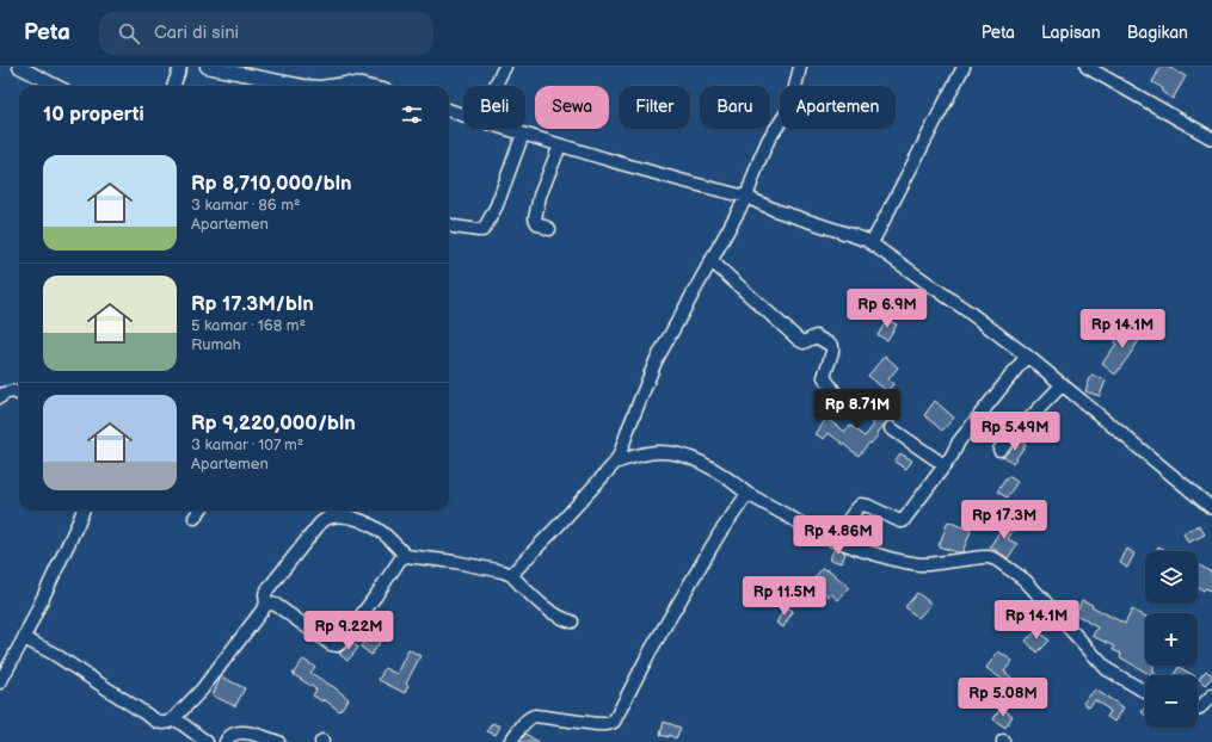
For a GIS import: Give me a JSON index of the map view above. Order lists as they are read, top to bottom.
{
  "page": {
    "header": "Peta",
    "search": "Cari di sini",
    "nav": ["Peta", "Lapisan", "Bagikan"],
    "chip": [
      "Beli",
      "Sewa",
      "Filter",
      "Baru",
      "Apartemen"
    ],
    "heading": "10 properti",
    "list": [
      {
        "name": "Rp 8,710,000/bln",
        "note": "3 kamar · 86 m² · Apartemen"
      },
      {
        "name": "Rp 17.3M/bln",
        "note": "5 kamar · 168 m² · Rumah"
      },
      {
        "name": "Rp 9,220,000/bln",
        "note": "3 kamar · 107 m² · Apartemen"
      }
    ],
    "price": [
      "Rp 6.9M",
      "Rp 14.1M",
      "Rp 8.71M",
      "Rp 5.49M",
      "Rp 17.3M",
      "Rp 4.86M",
      "Rp 11.5M",
      "Rp 14.1M",
      "Rp 9.22M",
      "Rp 5.08M"
    ],
    "map_buttons": ["+", "−"]
  }
}
